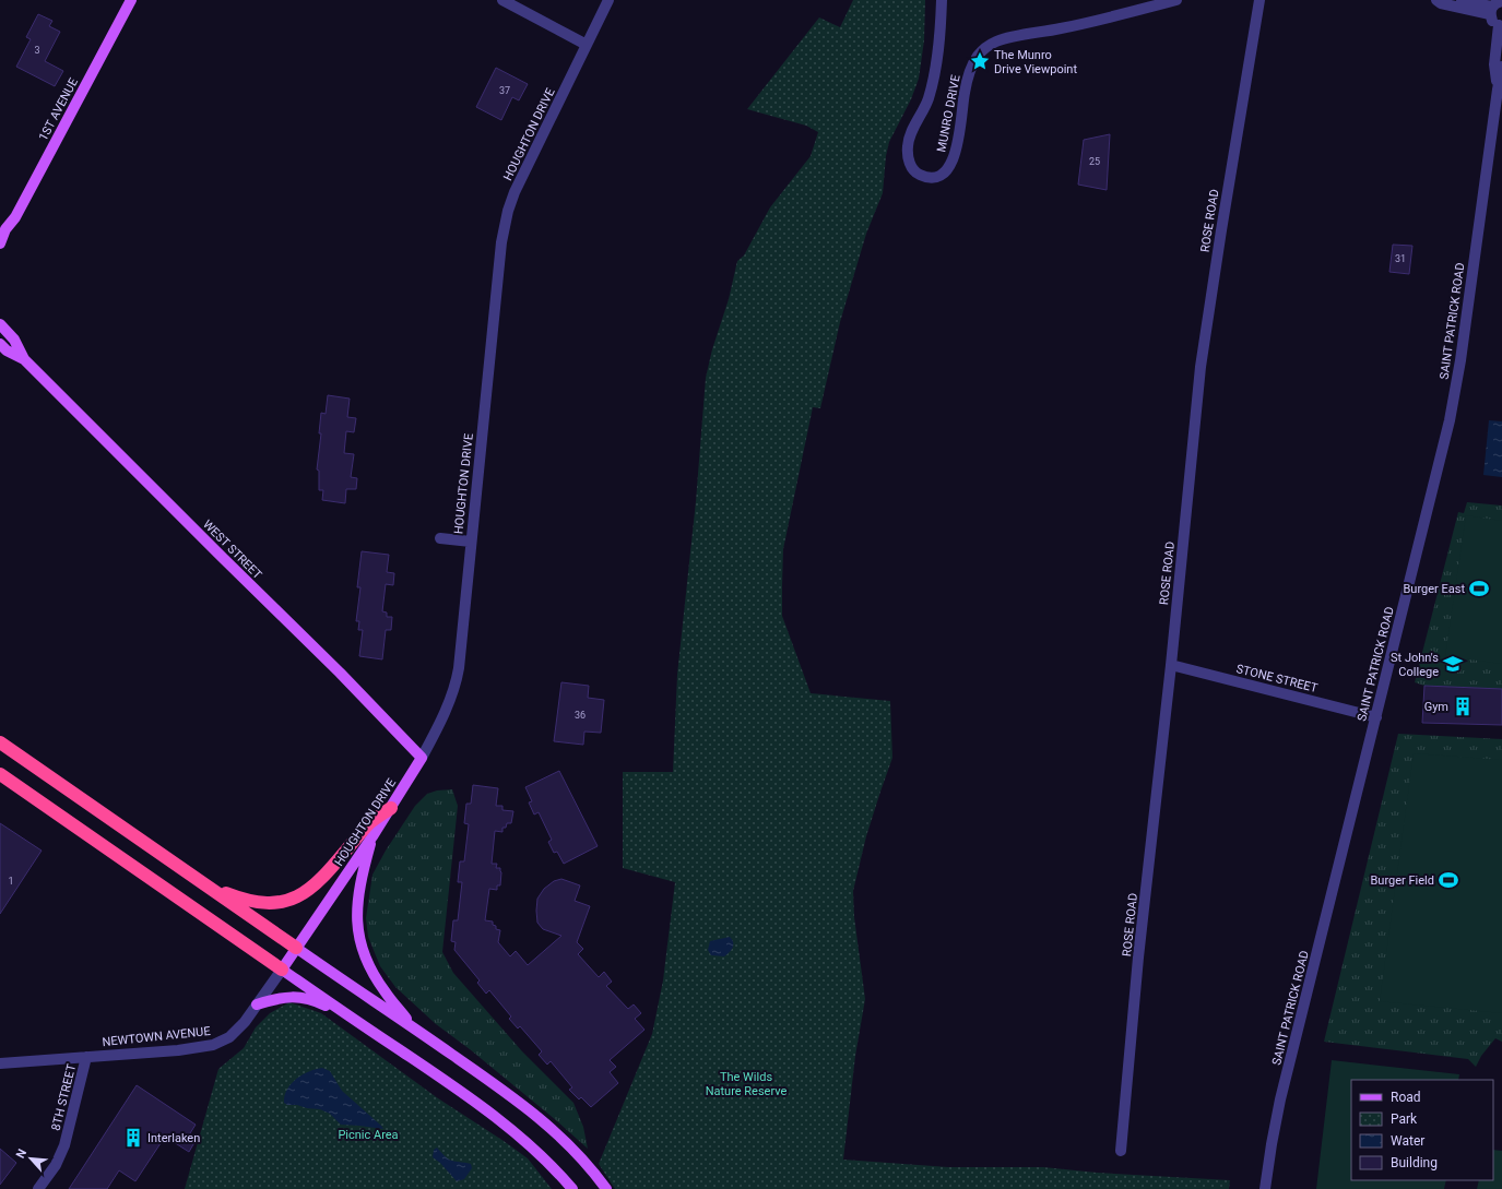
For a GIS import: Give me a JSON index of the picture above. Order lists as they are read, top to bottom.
{
  "streets": {
    "main road": ["1ST AVENUE", "HOUGHTON DRIVE", "WEST STREET"],
    "street": [
      "MUNRO DRIVE",
      "ROSE ROAD",
      "SAINT PATRICK ROAD",
      "STONE STREET",
      "NEWTOWN AVENUE",
      "8TH STREET"
    ]
  },
  "crossings": [
    ["HOUGHTON DRIVE", "WEST STREET"],
    ["HOUGHTON DRIVE", "NEWTOWN AVENUE"],
    ["ROSE ROAD", "STONE STREET"],
    ["SAINT PATRICK ROAD", "STONE STREET"],
    ["NEWTOWN AVENUE", "8TH STREET"]
  ],
  "parks": ["The Wilds Nature Reserve", "Picnic Area"],
  "places": {
    "place": ["The Munro Drive Viewpoint"],
    "sports": ["Burger East", "Burger Field"],
    "school or university": ["St John's College"],
    "building": ["Gym", "Interlaken"]
  },
  "house_numbers": [
    "3",
    "37",
    "25",
    "31",
    "36",
    "1"
  ],
  "legend": [
    "Road",
    "Park",
    "Water",
    "Building"
  ],
  "north": "top left"
}
